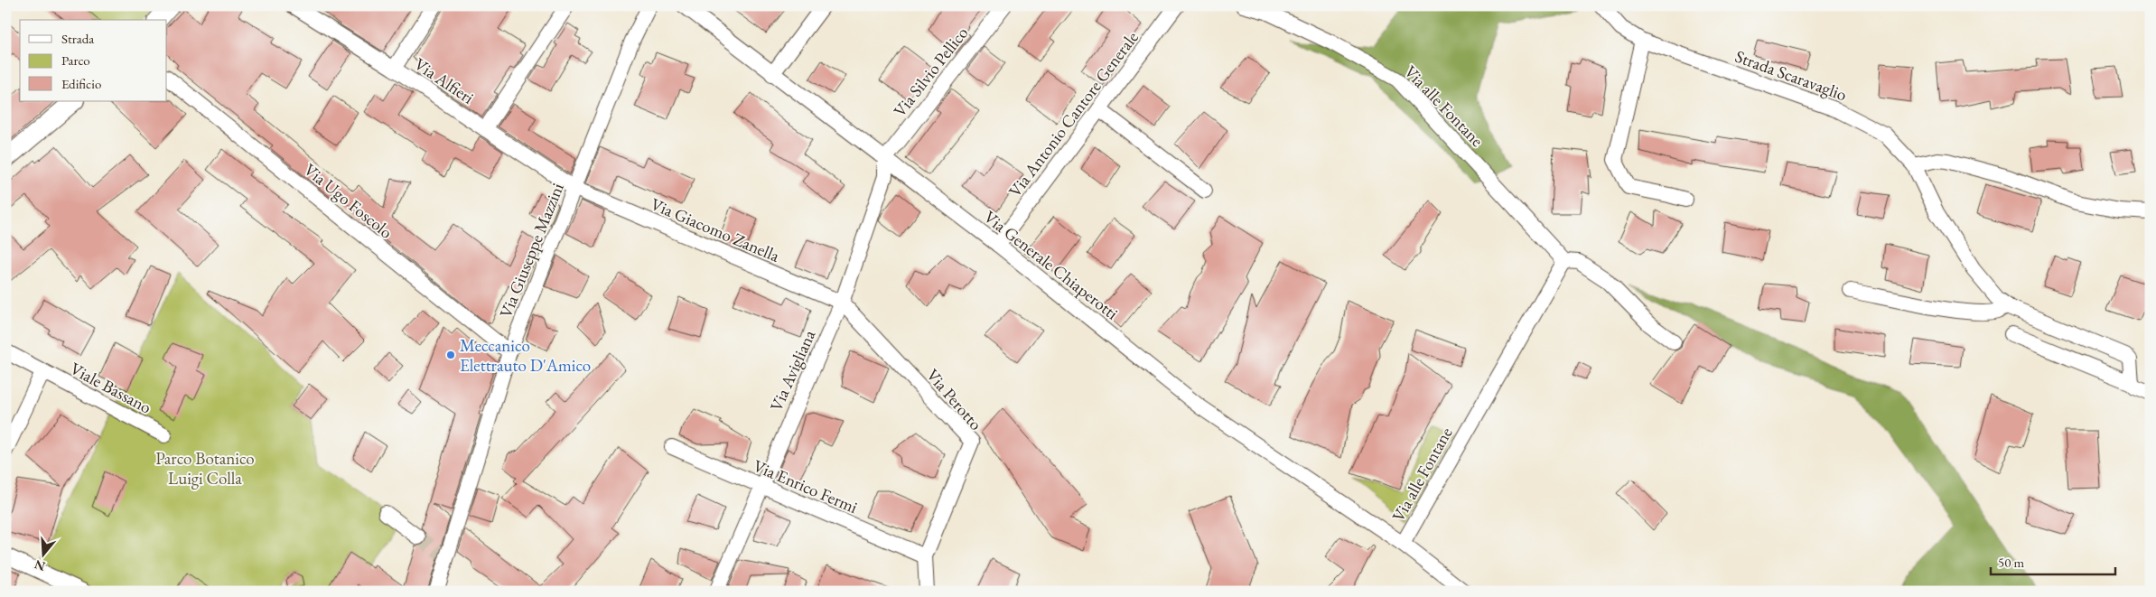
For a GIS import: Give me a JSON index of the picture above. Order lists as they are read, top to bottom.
{
  "streets": {
    "street": [
      "Via Silvio Pellico",
      "Strada Scaravaglio",
      "Via Alfieri",
      "Via alle Fontane",
      "Via Antonio Cantore Generale",
      "Via Ugo Foscolo",
      "Via Giacomo Zanella",
      "Via Giuseppe Mazzini",
      "Via Generale Chiaperotti",
      "Via Avigliana",
      "Viale Bassano",
      "Via Perotto",
      "Via Enrico Fermi"
    ]
  },
  "crossings": [
    ["Via Silvio Pellico", "Via Generale Chiaperotti"],
    ["Via Silvio Pellico", "Via Avigliana"],
    ["Via Alfieri", "Via Giacomo Zanella"],
    ["Via Alfieri", "Via Giuseppe Mazzini"],
    ["Via alle Fontane", "Via Generale Chiaperotti"],
    ["Via Antonio Cantore Generale", "Via Generale Chiaperotti"],
    ["Via Ugo Foscolo", "Via Giuseppe Mazzini"],
    ["Via Giacomo Zanella", "Via Giuseppe Mazzini"],
    ["Via Giacomo Zanella", "Via Avigliana"],
    ["Via Giacomo Zanella", "Via Perotto"],
    ["Via Generale Chiaperotti", "Via Avigliana"],
    ["Via Avigliana", "Via Perotto"],
    ["Via Avigliana", "Via Enrico Fermi"],
    ["Via Perotto", "Via Enrico Fermi"]
  ],
  "parks": ["Parco Botanico Luigi Colla"],
  "places": ["Meccanico Elettrauto D'Amico"],
  "legend": ["Strada", "Parco", "Edificio"],
  "scale_bar": "50 m",
  "north": "bottom"
}
